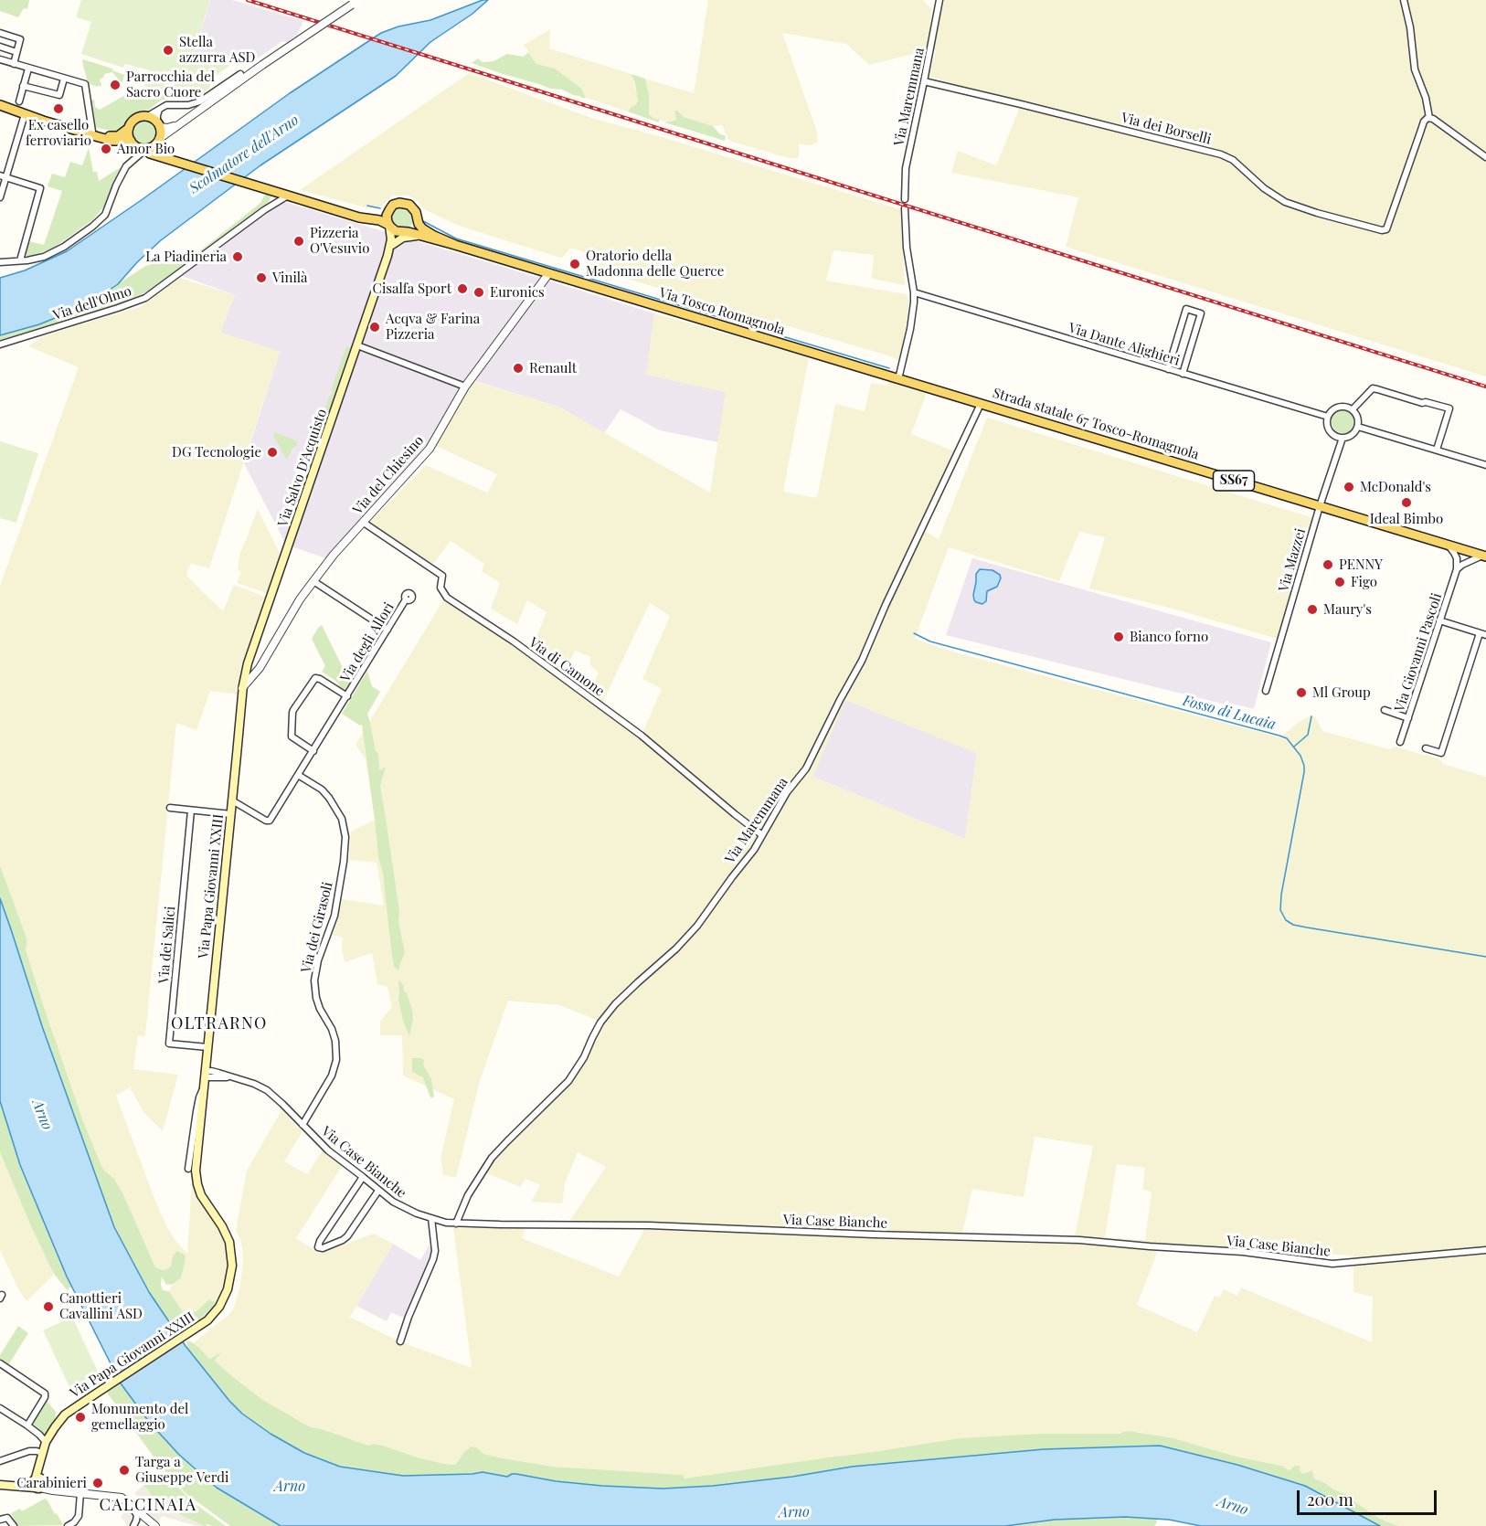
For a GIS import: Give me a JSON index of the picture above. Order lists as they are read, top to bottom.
{
  "streets": {
    "main road": [
      "Via Tosco Romagnola",
      "Strada statale 67 Tosco-Romagnola",
      "Via Salvo D'Acquisto",
      "SS67",
      "Via Papa Giovanni XXIII"
    ],
    "street": [
      "Via Maremmana",
      "Via dei Borselli",
      "Via dell'Olmo",
      "Via Dante Alighieri",
      "Via del Chiesino",
      "Via Mazzei",
      "Via degli Allori",
      "Via Giovanni Pascoli",
      "Via di Camone",
      "Via dei Girasoli",
      "Via dei Salici",
      "Via Case Bianche"
    ]
  },
  "crossings": [
    ["Via Maremmana", "Via dei Borselli"],
    ["Via Maremmana", "Via Tosco Romagnola"],
    ["Via Maremmana", "Strada statale 67 Tosco-Romagnola"],
    ["Via Maremmana", "Via di Camone"],
    ["Via Maremmana", "Via Case Bianche"],
    ["Via Tosco Romagnola", "Strada statale 67 Tosco-Romagnola"],
    ["Via Tosco Romagnola", "Via del Chiesino"],
    ["Via Dante Alighieri", "Via Mazzei"],
    ["Strada statale 67 Tosco-Romagnola", "Via Mazzei"],
    ["Via Salvo D'Acquisto", "Via del Chiesino"],
    ["Via Salvo D'Acquisto", "Via Papa Giovanni XXIII"],
    ["Via del Chiesino", "Via di Camone"],
    ["Via del Chiesino", "Via Papa Giovanni XXIII"],
    ["Via degli Allori", "Via Papa Giovanni XXIII"],
    ["Via degli Allori", "Via dei Girasoli"],
    ["Via Papa Giovanni XXIII", "Via dei Salici"],
    ["Via Papa Giovanni XXIII", "Via Case Bianche"],
    ["Via dei Girasoli", "Via Case Bianche"]
  ],
  "districts": ["OLTRARNO", "CALCINAIA"],
  "water": ["Scolmatore dell'Arno", "Fosso di Lucaia", "Arno"],
  "places": [
    "Stella azzurra ASD",
    "Parrocchia del Sacro Cuore",
    "Ex casello ferroviario",
    "Amor Bio",
    "Pizzeria O'Vesuvio",
    "La Piadineria",
    "Oratorio della Madonna delle Querce",
    "Vinilà",
    "Cisalfa Sport",
    "Euronics",
    "Acqva & Farina Pizzeria",
    "Renault",
    "DG Tecnologie",
    "McDonald's",
    "Ideal Bimbo",
    "PENNY",
    "Figo",
    "Maury's",
    "Bianco forno",
    "Ml Group",
    "Canottieri Cavallini ASD",
    "Monumento del gemellaggio",
    "Targa a Giuseppe Verdi",
    "Carabinieri"
  ],
  "scale_bar": "200 m"
}
